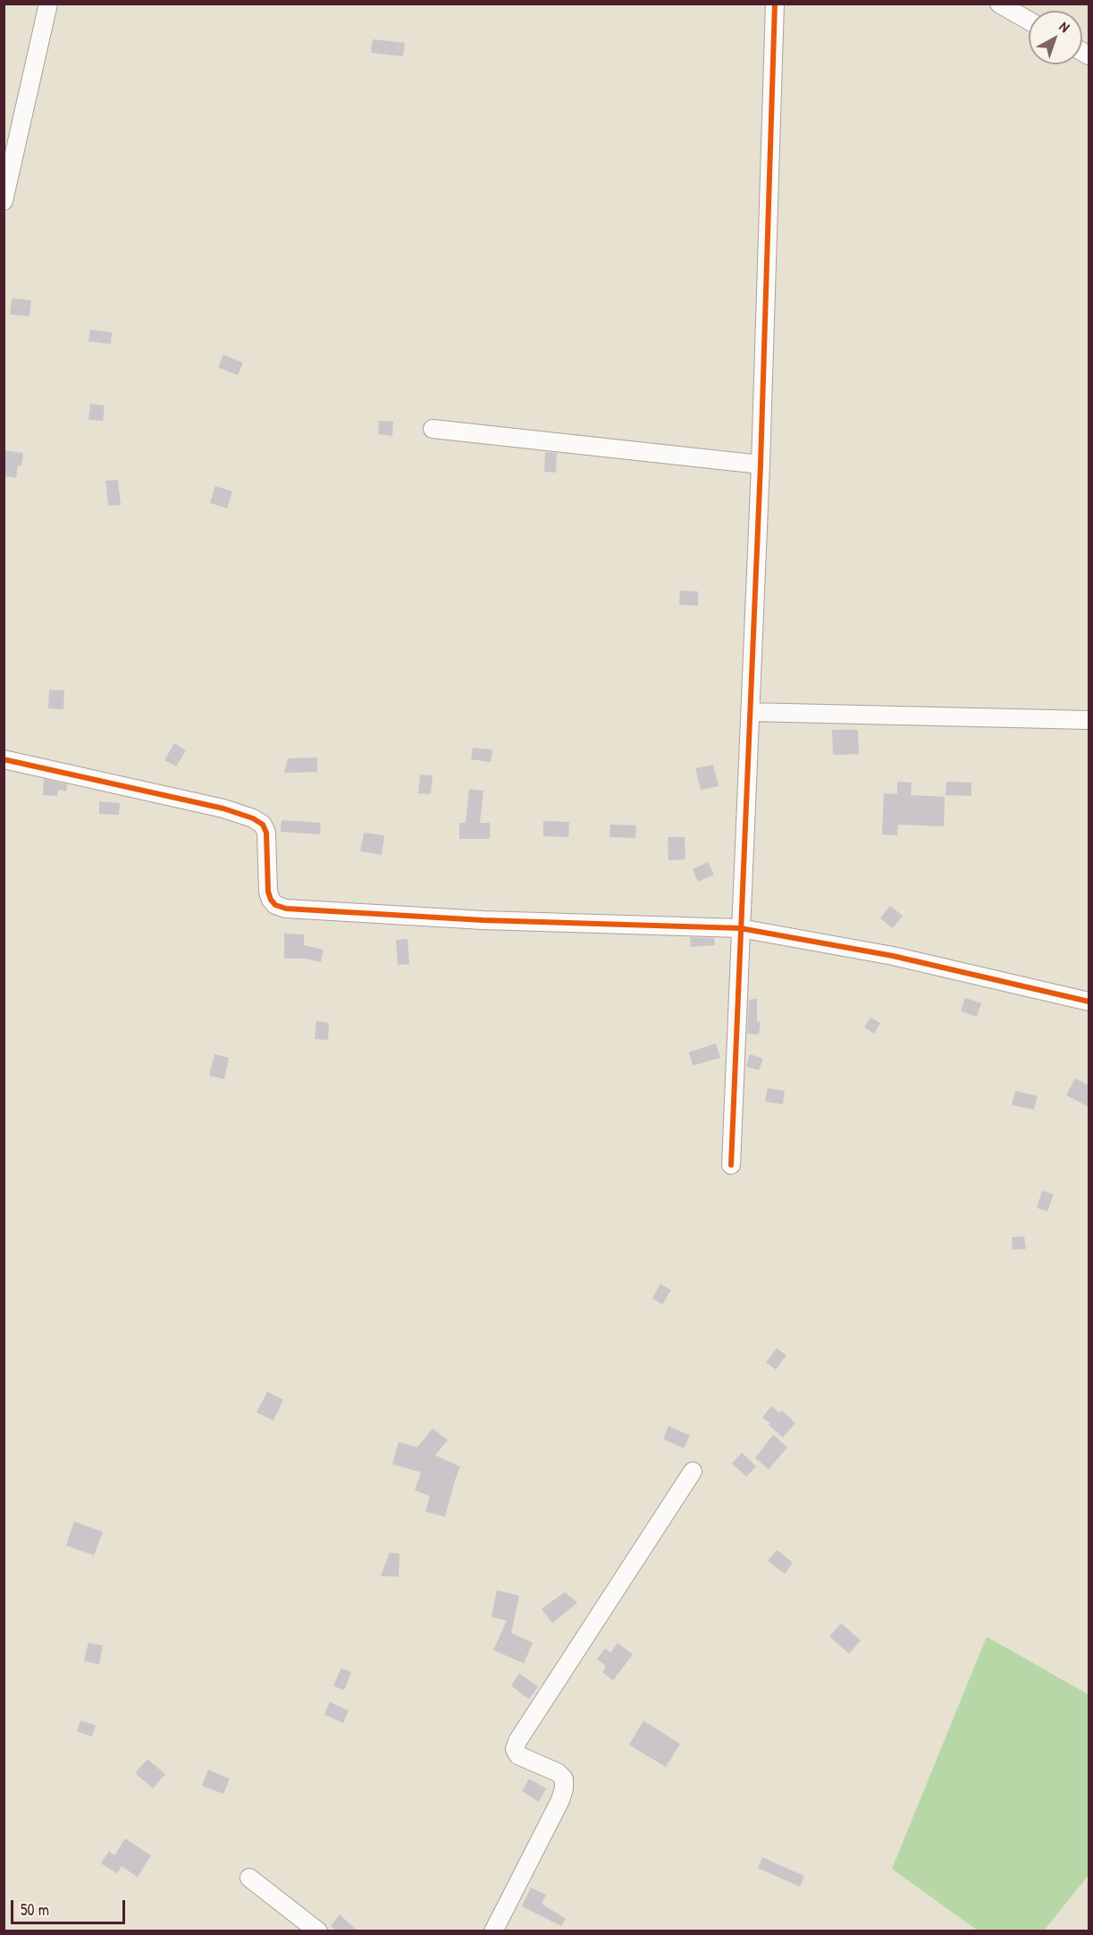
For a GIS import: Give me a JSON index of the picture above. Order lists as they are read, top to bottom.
{
  "scale_bar": "50 m",
  "north": "top right"
}
